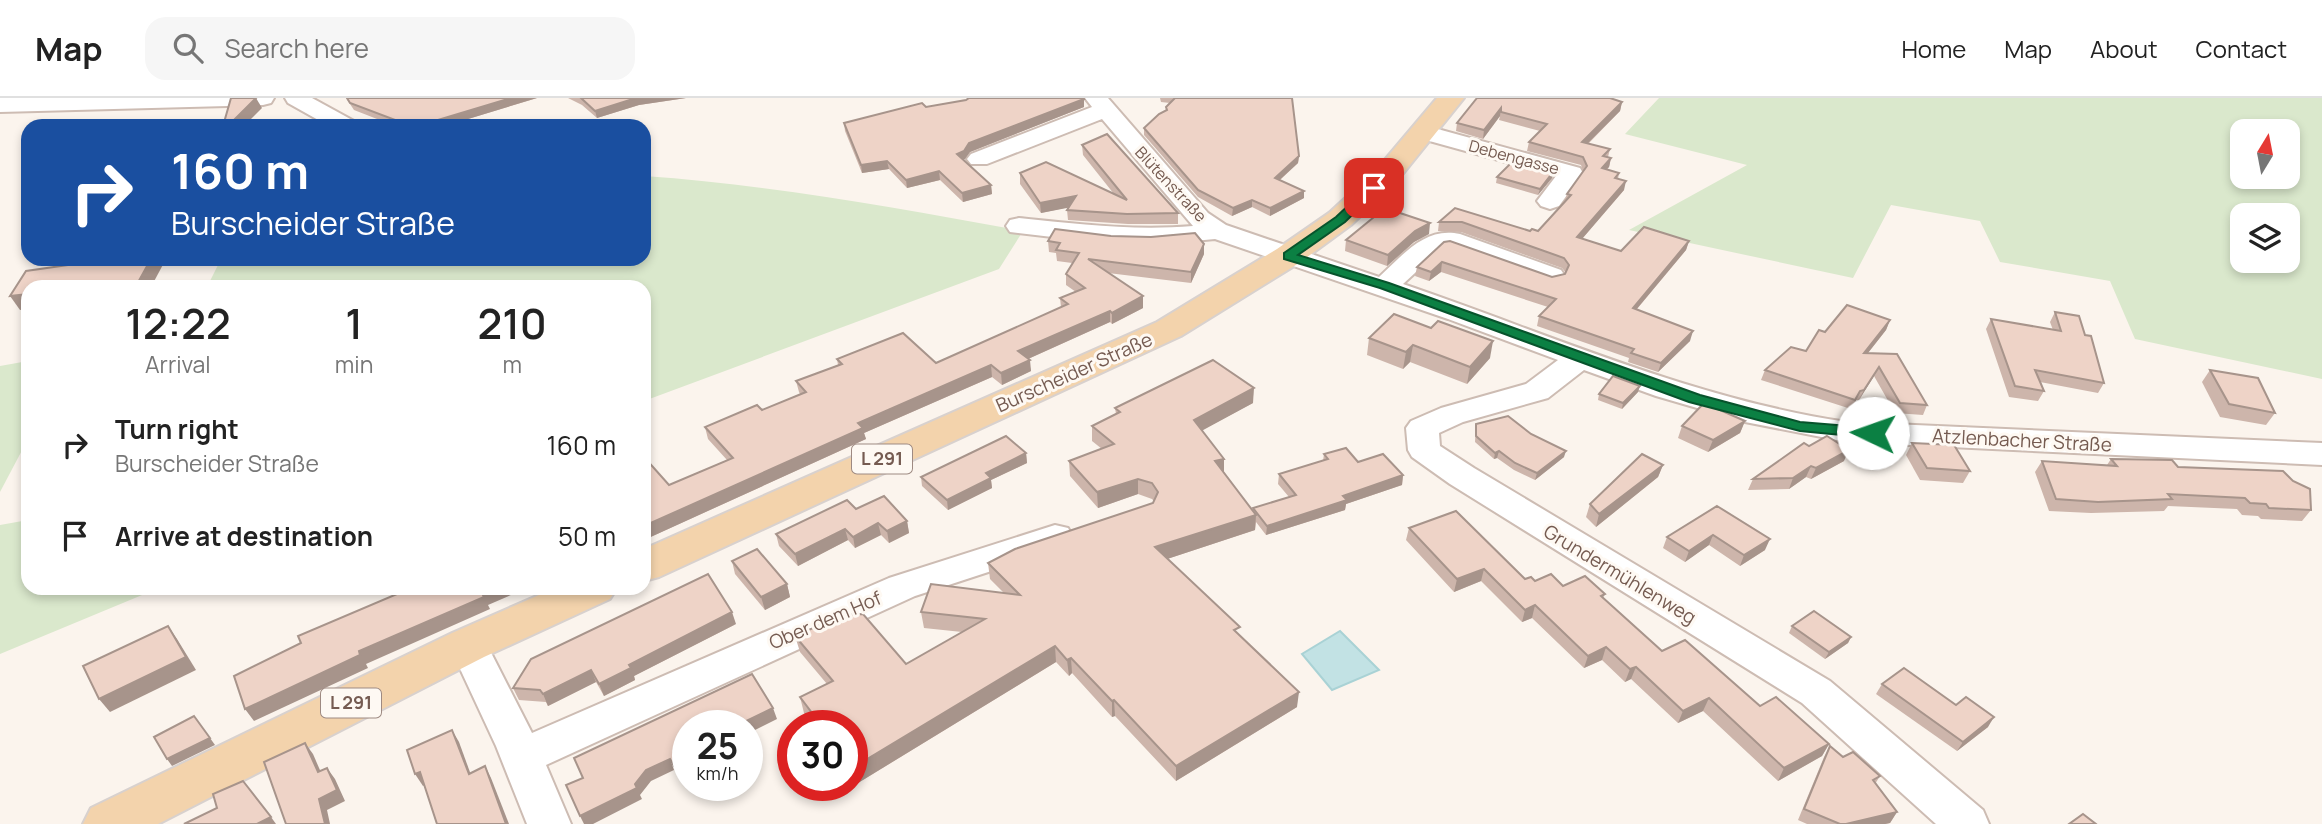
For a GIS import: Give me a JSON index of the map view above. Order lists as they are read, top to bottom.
{
  "streets": {
    "main road": ["Burscheider Straße", "L 291"],
    "street": [
      "Debengasse",
      "Blütenstraße",
      "Atzlenbacher Straße",
      "Grundermühlenweg",
      "Ober dem Hof"
    ]
  },
  "crossings": [
    ["Debengasse", "Burscheider Straße"],
    ["Blütenstraße", "Burscheider Straße"],
    ["Blütenstraße", "Atzlenbacher Straße"],
    ["Burscheider Straße", "Atzlenbacher Straße"],
    ["Atzlenbacher Straße", "Grundermühlenweg"]
  ],
  "north": "top",
  "page": {
    "header": "Map",
    "search": "Search here",
    "nav": [
      "Home",
      "Map",
      "About",
      "Contact"
    ],
    "turn": ["160 m", "Burscheider Straße"],
    "eta": [
      "12:22",
      "Arrival",
      "1",
      "min",
      "210",
      "m"
    ],
    "list": [
      {
        "name": "Turn right",
        "note": "Burscheider Straße",
        "value": "160 m"
      },
      {
        "name": "Arrive at destination",
        "value": "50 m"
      }
    ],
    "speed": "25 km/h",
    "limit": "30"
  }
}
